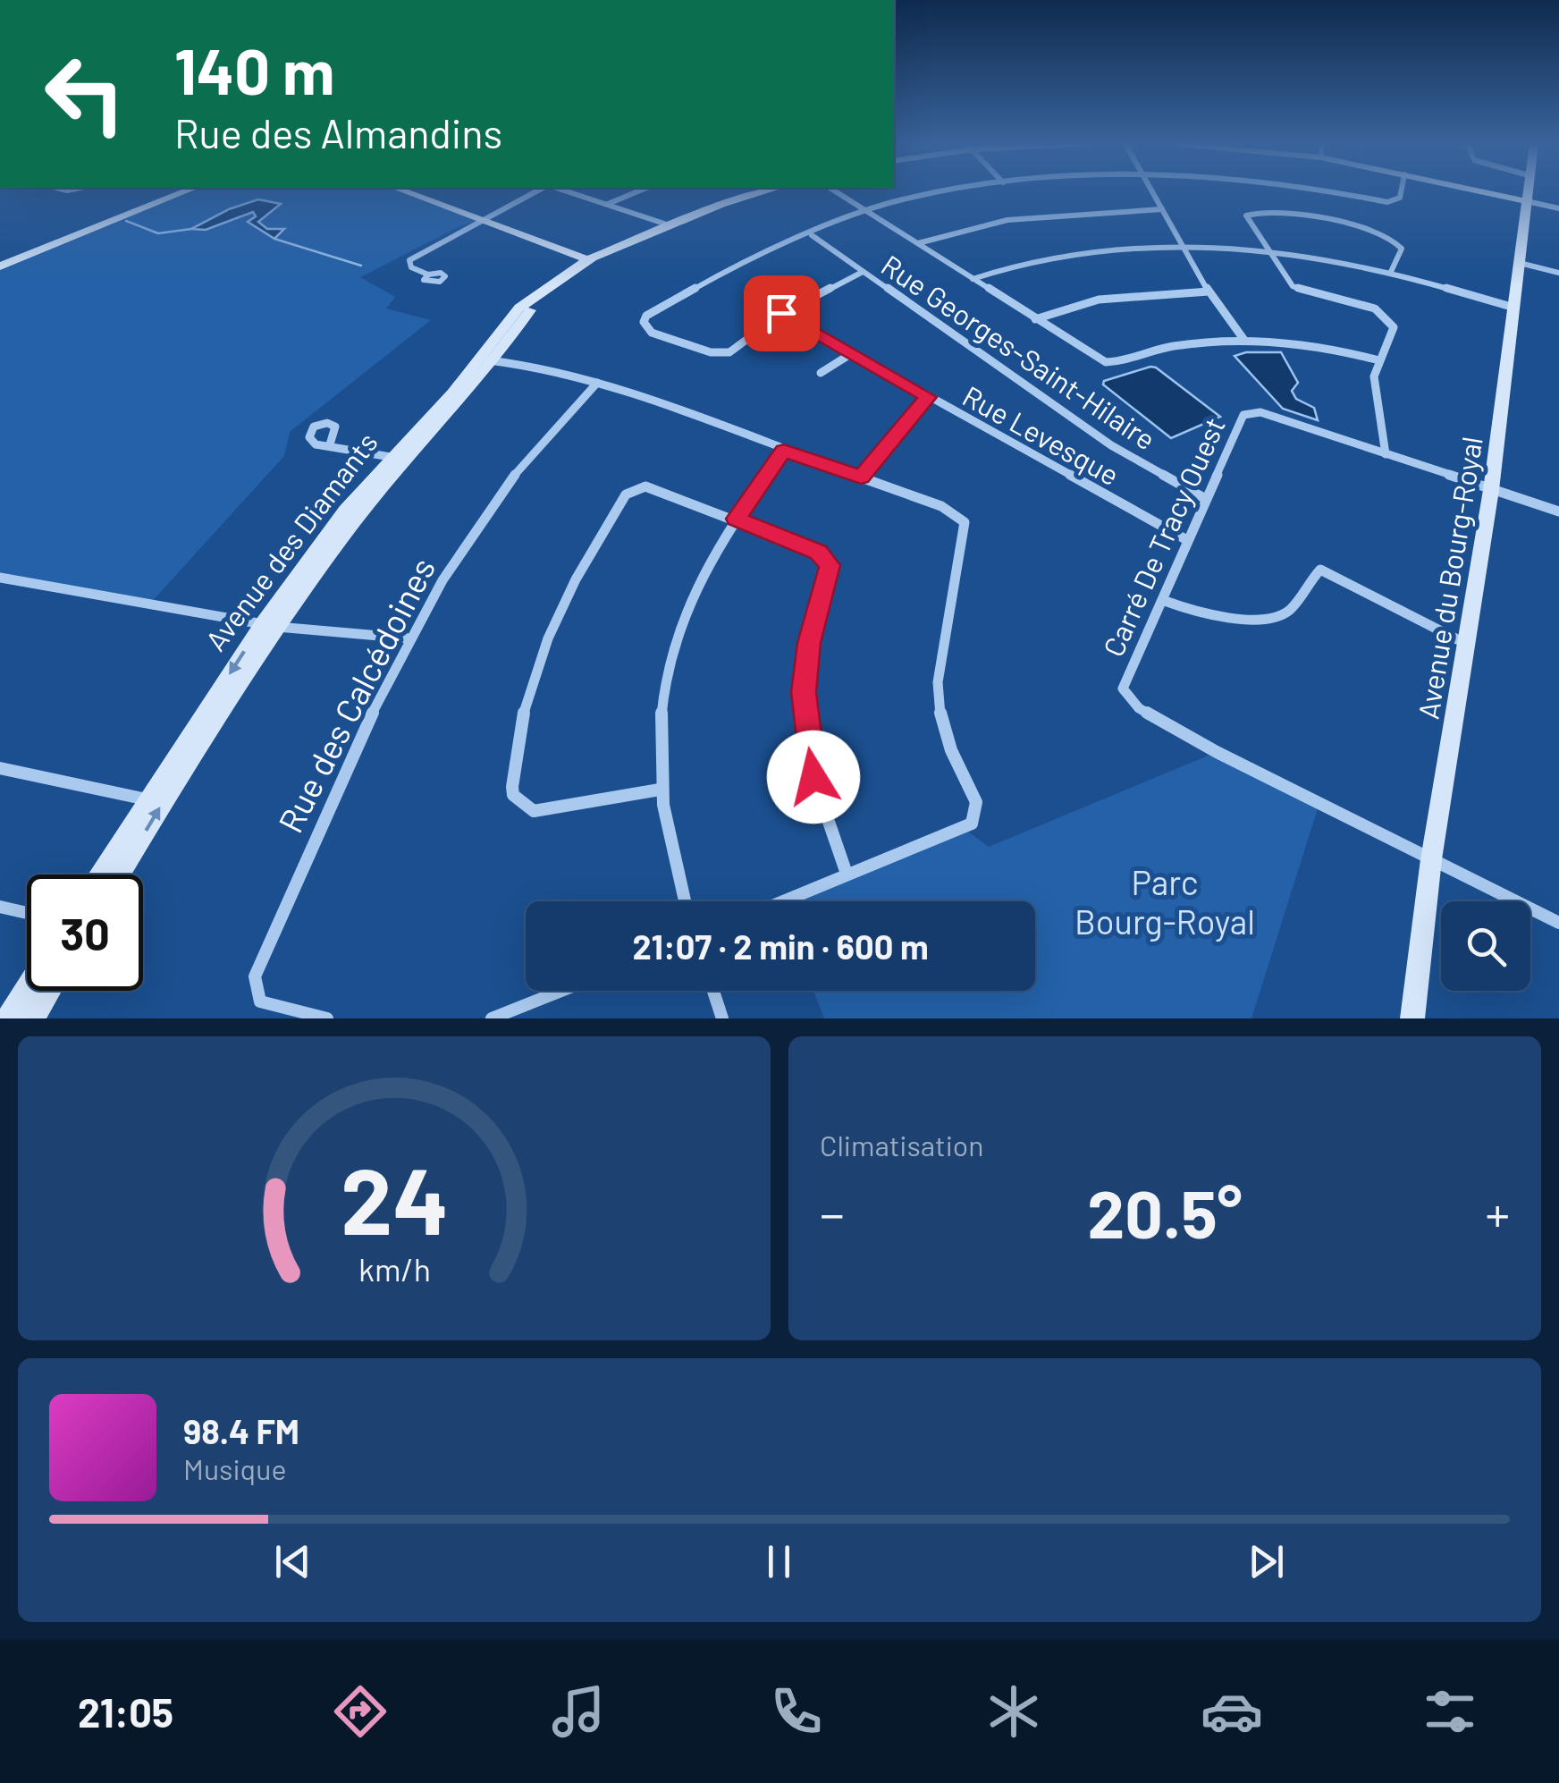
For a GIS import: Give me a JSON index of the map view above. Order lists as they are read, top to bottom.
{
  "streets": {
    "street": [
      "Rue Georges-Saint-Hilaire",
      "Rue Levesque",
      "Carré De Tracy Ouest",
      "Avenue des Diamants",
      "Avenue du Bourg-Royal",
      "Rue des Calcédoines"
    ]
  },
  "crossings": [
    ["Rue Georges-Saint-Hilaire", "Carré De Tracy Ouest"],
    ["Rue Levesque", "Carré De Tracy Ouest"],
    ["Carré De Tracy Ouest", "Avenue du Bourg-Royal"]
  ],
  "parks": ["Parc Bourg-Royal"],
  "page": {
    "turn": ["140 m", "Rue des Almandins"],
    "limit": "30",
    "trip": "21:07 · 2 min · 600 m",
    "tile": "Climatisation",
    "heat": ["−", "20.5°", "+"],
    "song": ["98.4 FM", "Musique"],
    "tabs": "21:05",
    "gauge": ["24", "km/h"]
  }
}
